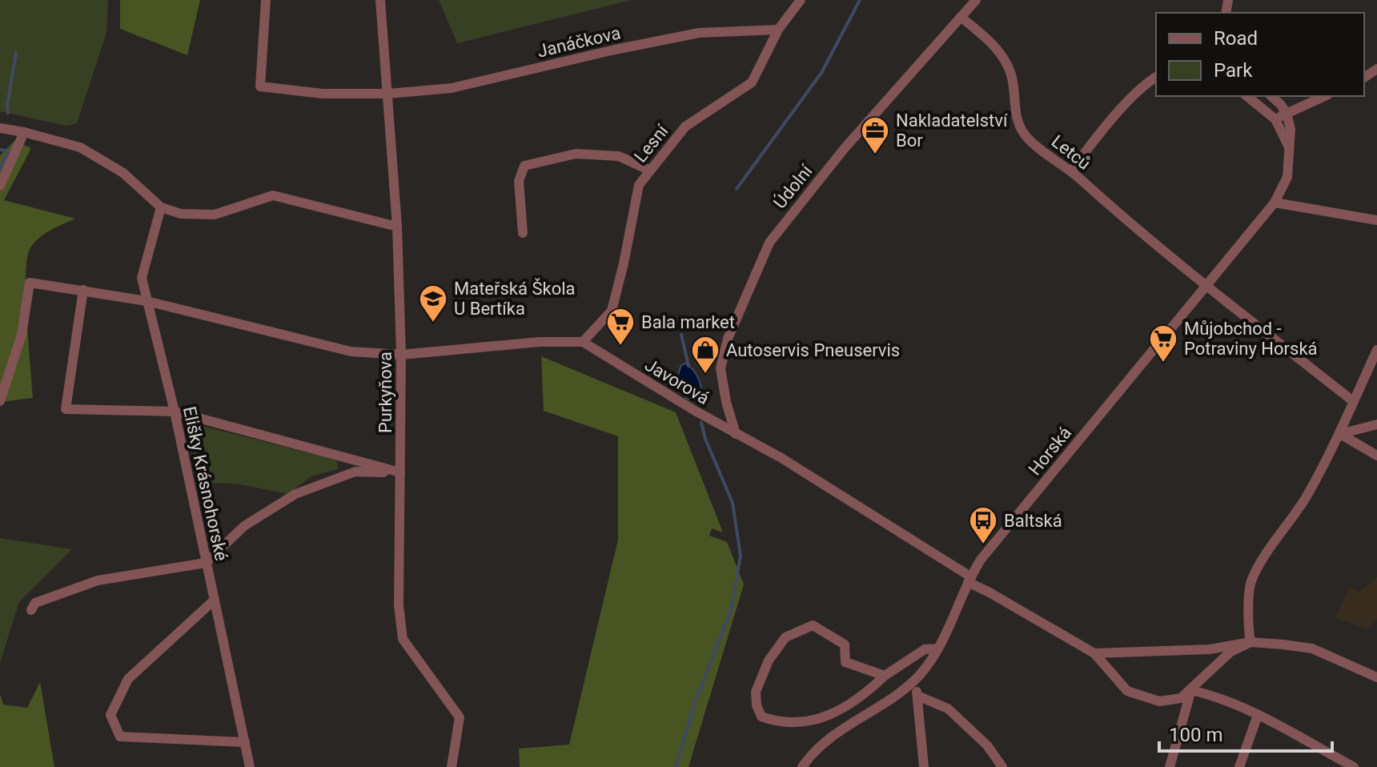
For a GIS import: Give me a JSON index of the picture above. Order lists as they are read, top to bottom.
{
  "streets": {
    "street": [
      "Janáčkova",
      "Lesní",
      "Letců",
      "Údolní",
      "Javorová",
      "Purkyňova",
      "Horská",
      "Elišky Krásnohorské"
    ]
  },
  "crossings": [
    ["Janáčkova", "Lesní"],
    ["Janáčkova", "Purkyňova"],
    ["Lesní", "Javorová"],
    ["Letců", "Údolní"],
    ["Letců", "Horská"],
    ["Údolní", "Javorová"],
    ["Javorová", "Horská"]
  ],
  "places": {
    "office": ["Nakladatelství Bor"],
    "school or university": ["Mateřská Škola U Bertíka"],
    "supermarket": ["Bala market", "Můjobchod - Potraviny Horská"],
    "shop": ["Autoservis Pneuservis"],
    "bus stop": ["Baltská"]
  },
  "legend": ["Road", "Park"],
  "scale_bar": "100 m"
}
